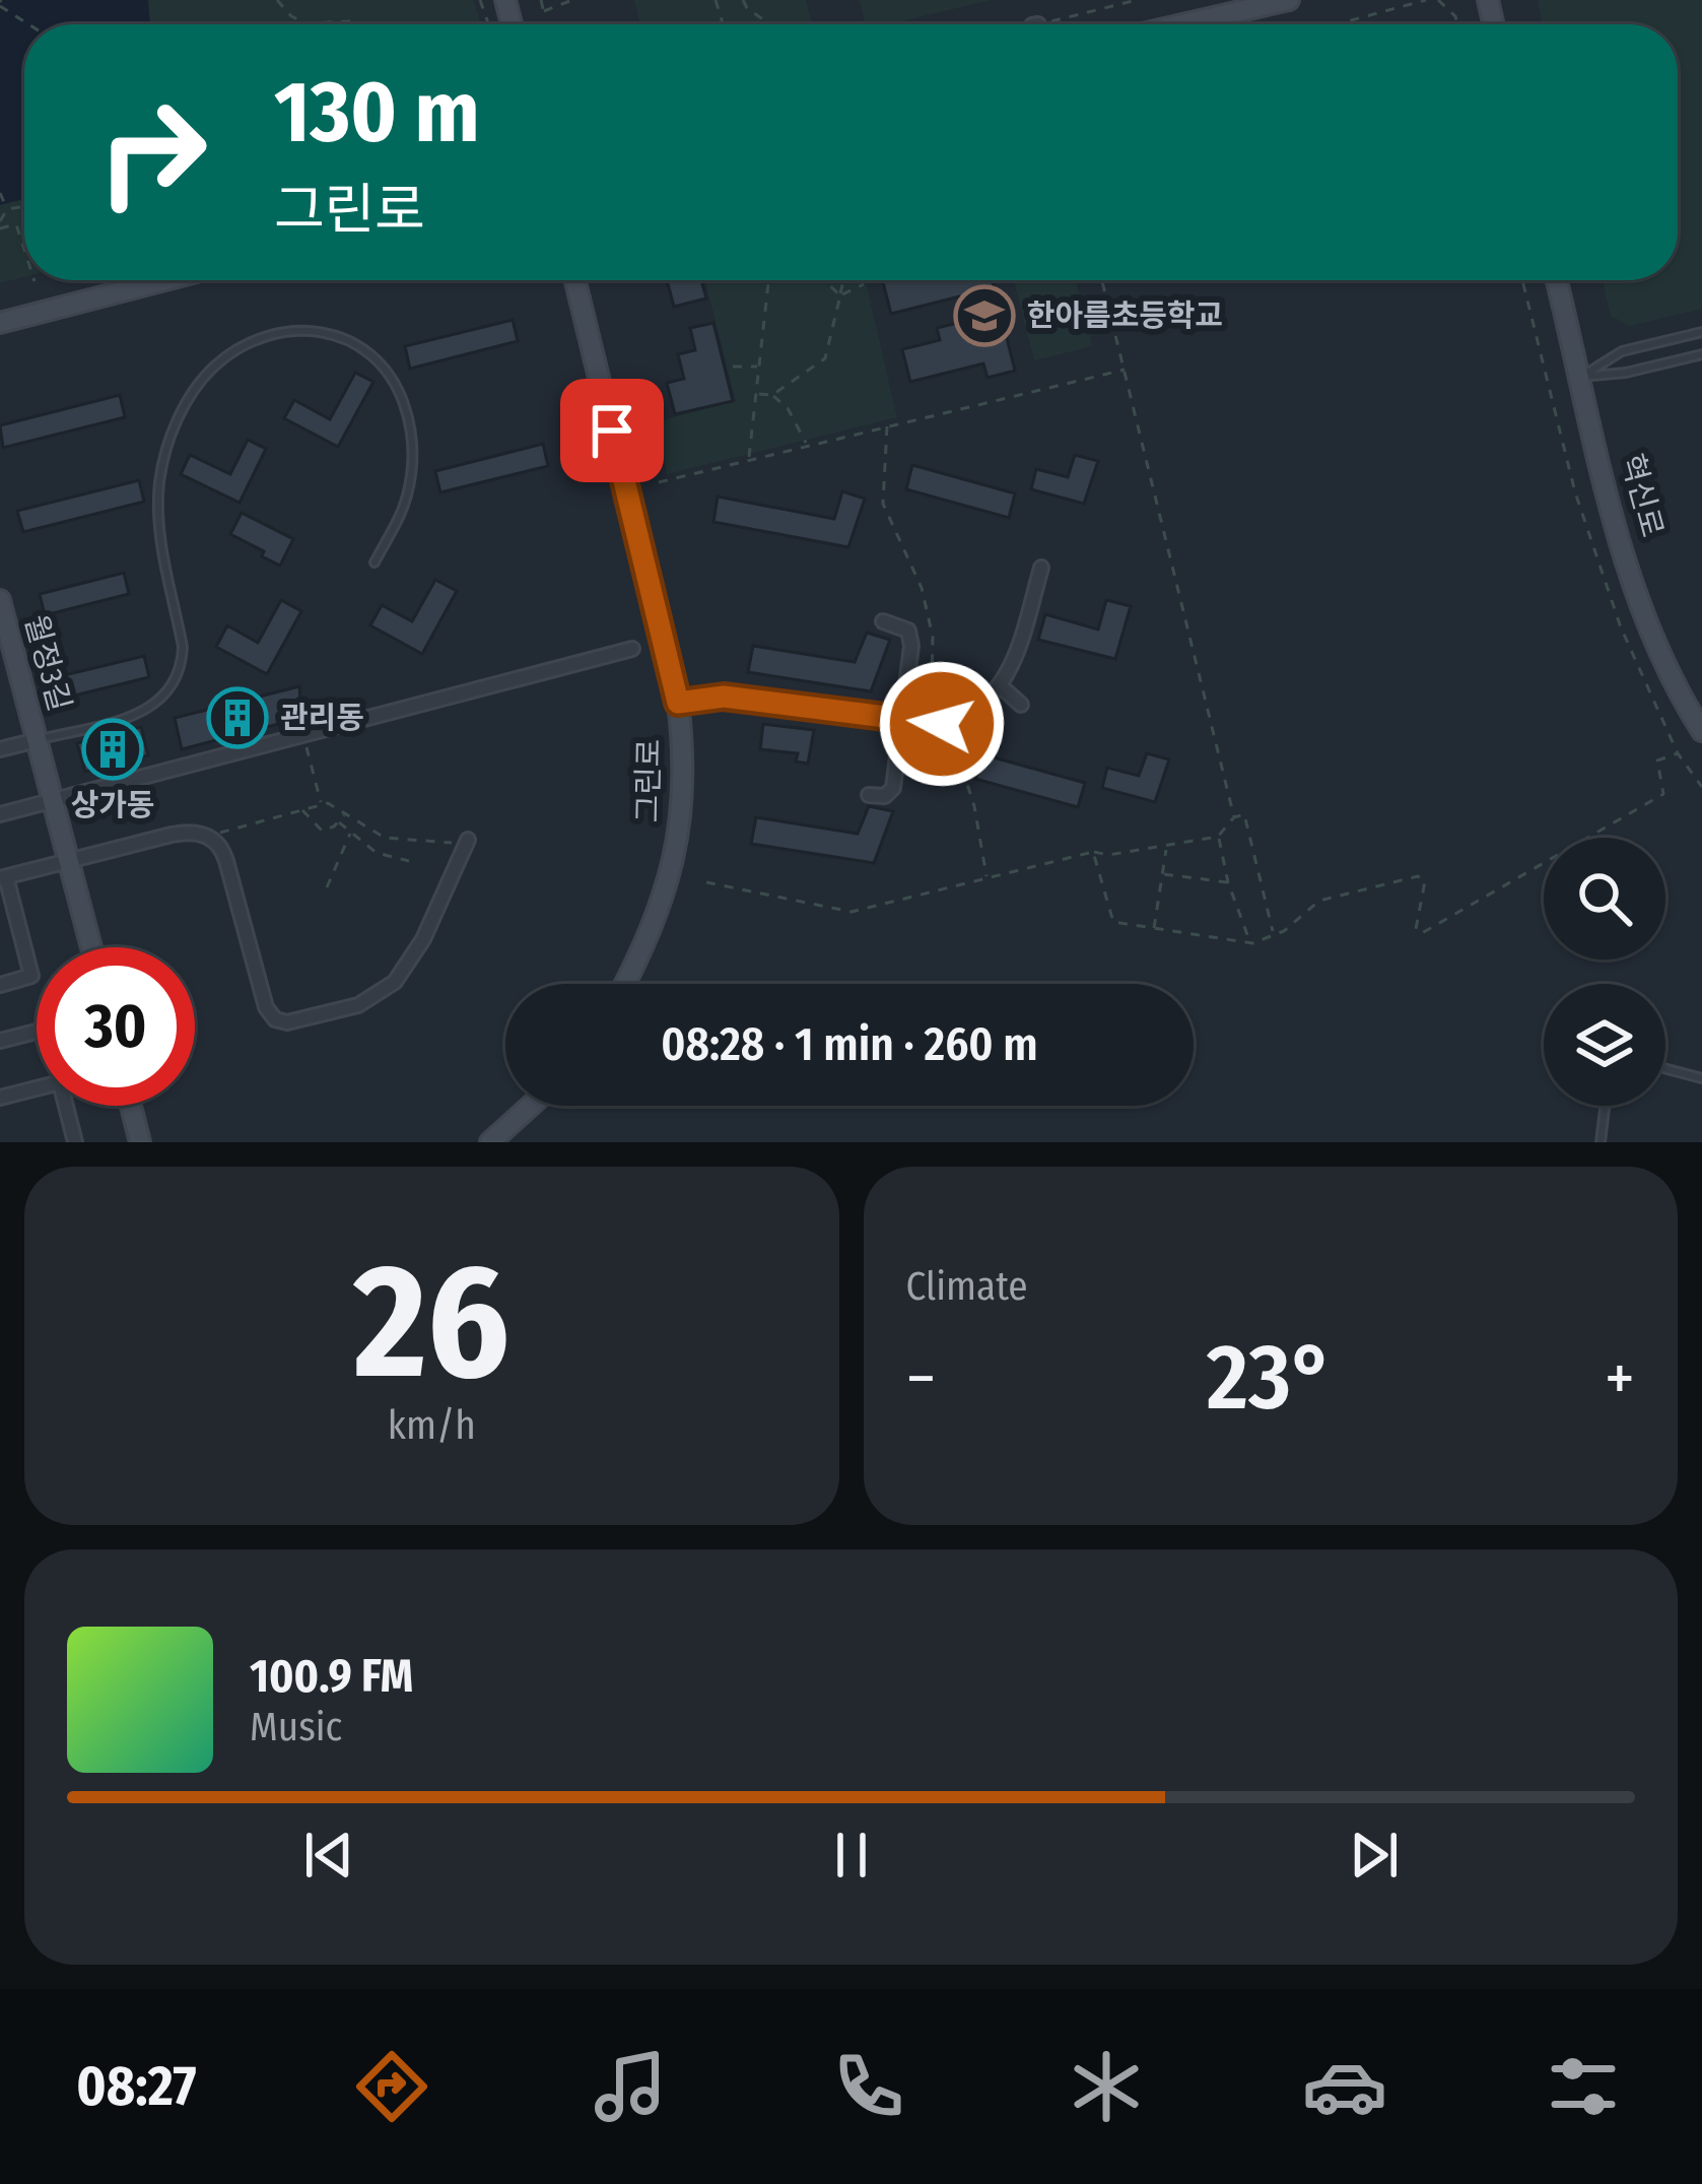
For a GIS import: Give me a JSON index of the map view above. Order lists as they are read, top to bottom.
{
  "streets": {
    "street": ["혁신로", "월정3길", "그린로"]
  },
  "places": {
    "school or university": ["한아름초등학교"],
    "building": ["관리동", "상가동"]
  },
  "page": {
    "turn": ["130 m", "그린로"],
    "limit": "30",
    "trip": "08:28 · 1 min · 260 m",
    "tile": [
      ["26", "km/h"],
      "Climate"
    ],
    "heat": ["−", "23°", "+"],
    "song": ["100.9 FM", "Music"],
    "tabs": "08:27"
  }
}
